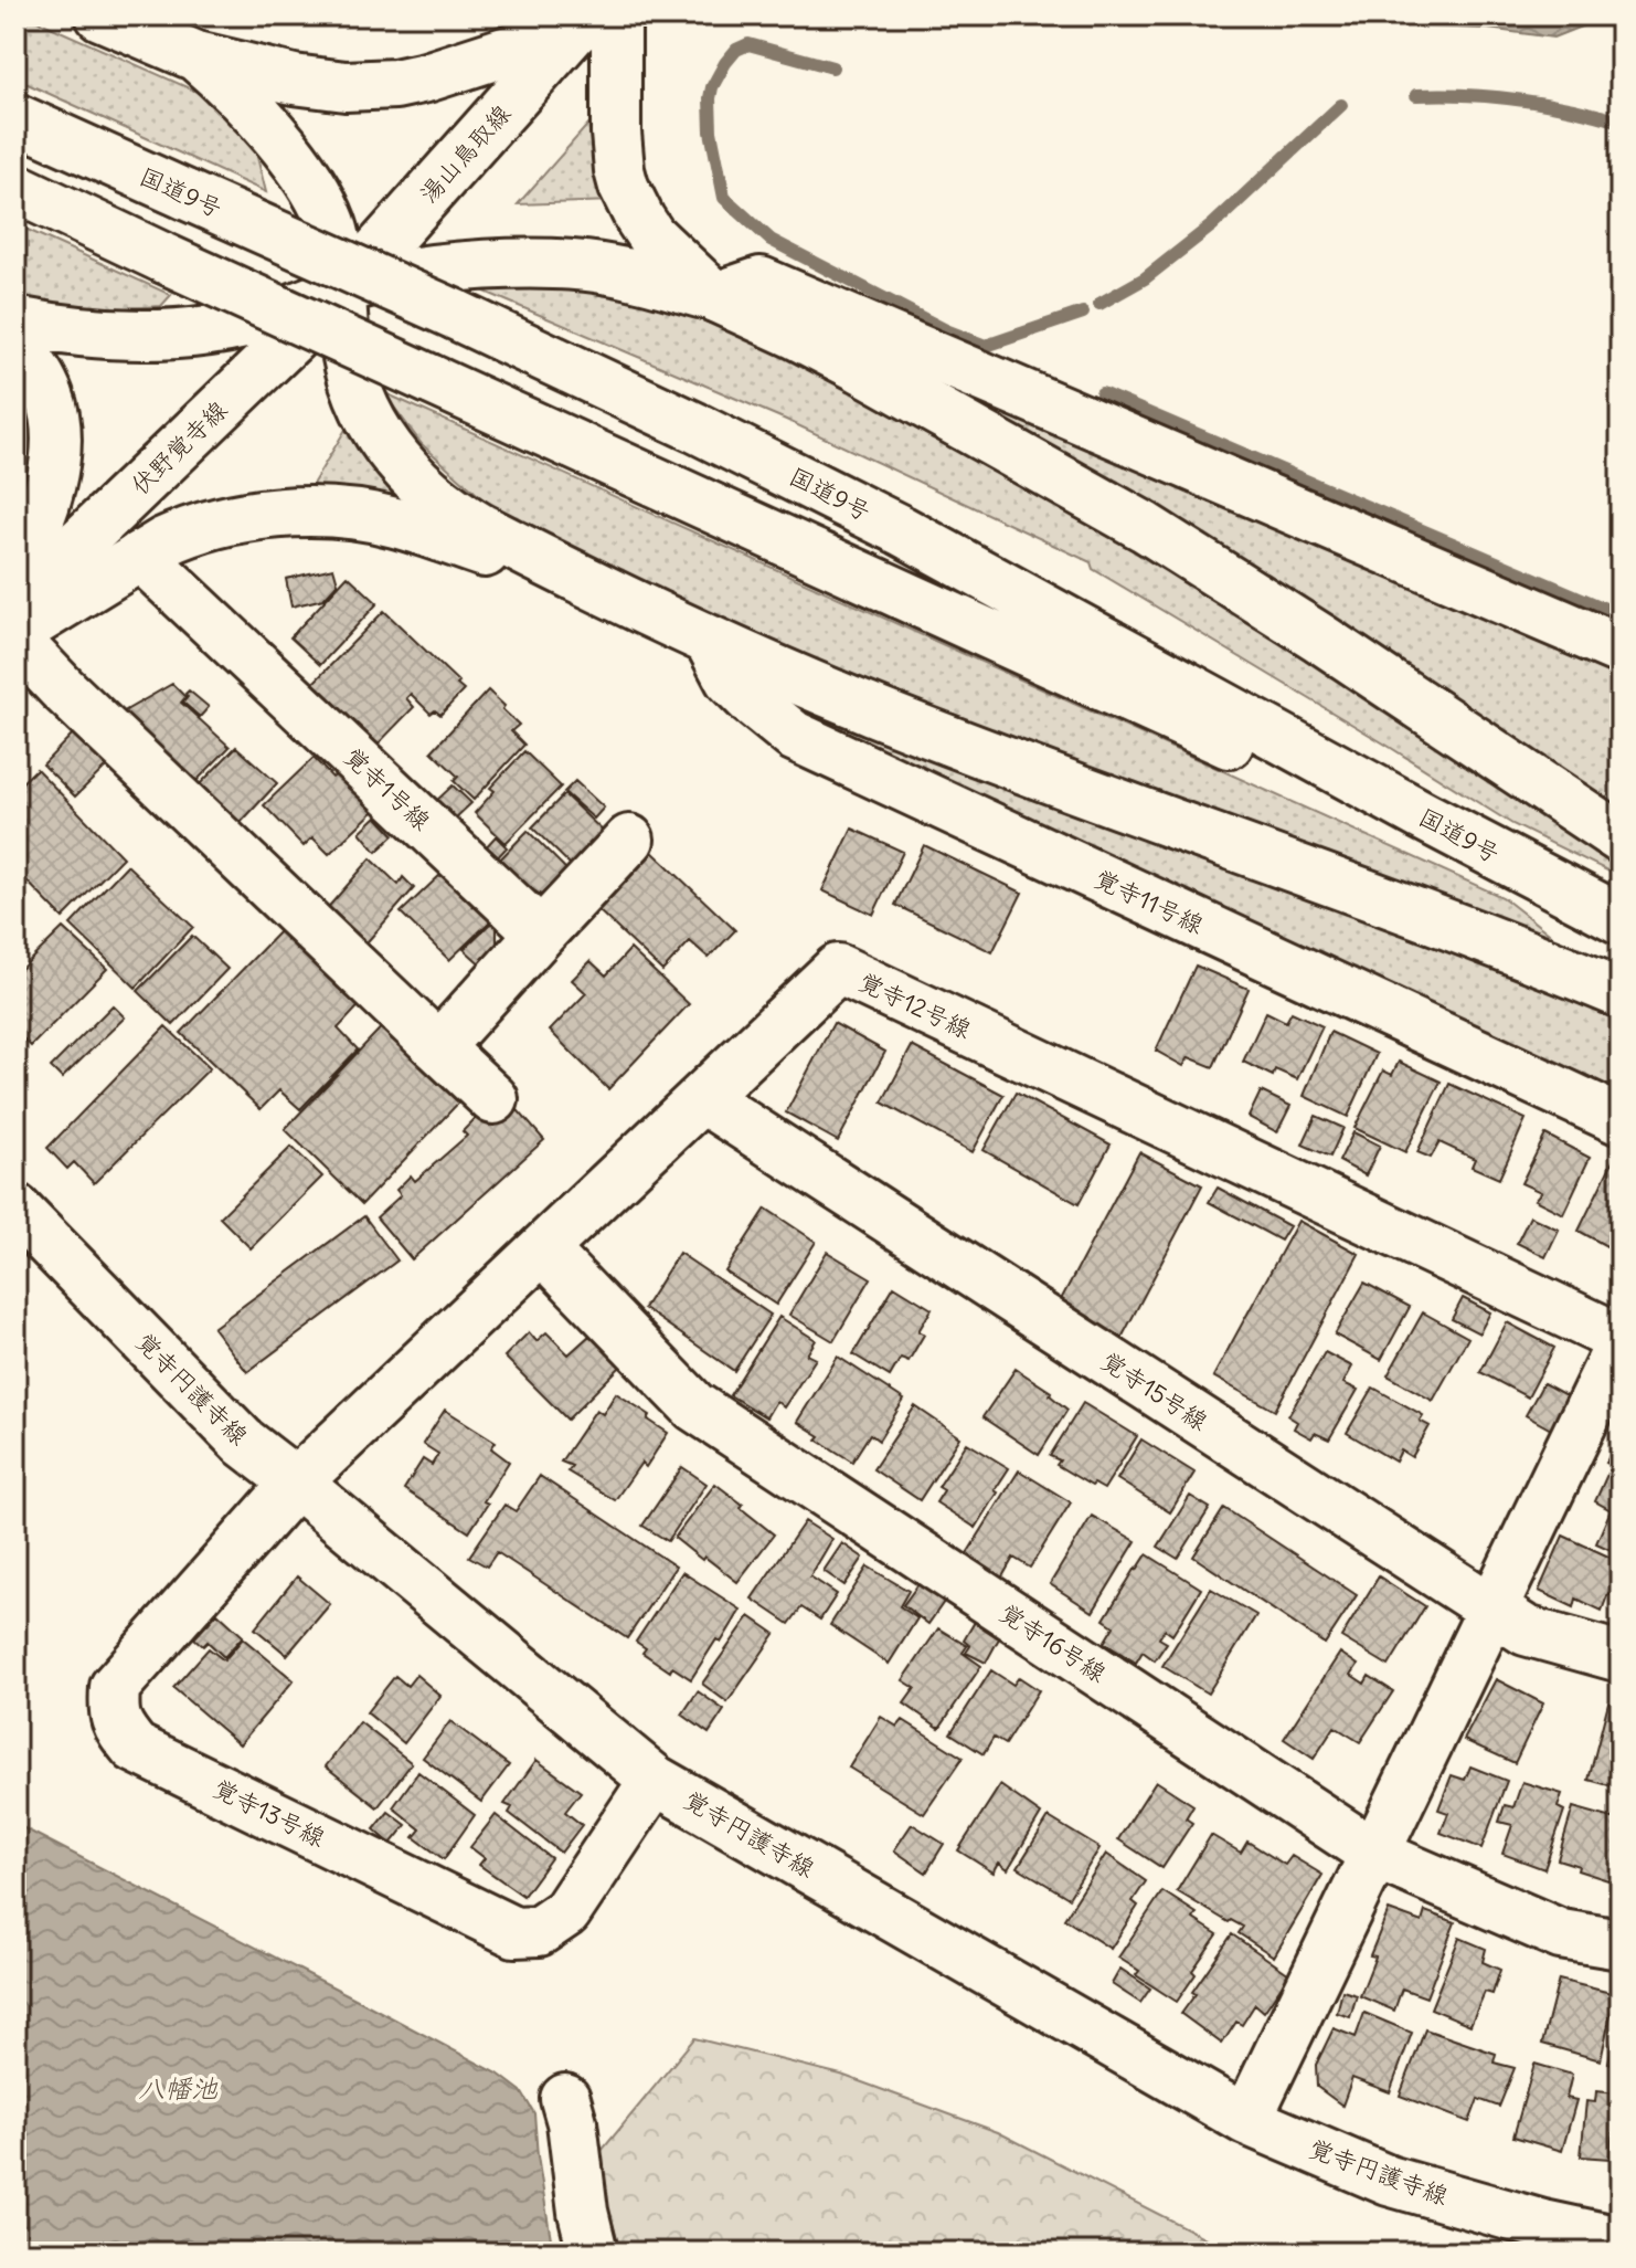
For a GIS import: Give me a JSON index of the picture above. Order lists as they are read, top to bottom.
{
  "streets": {
    "main road": [
      "湯山鳥取線",
      "国道9号",
      "伏野覚寺線",
      "覚寺1号線",
      "覚寺11号線",
      "覚寺12号線",
      "覚寺円護寺線",
      "覚寺15号線",
      "覚寺16号線",
      "覚寺13号線"
    ]
  },
  "crossings": [
    ["湯山鳥取線", "伏野覚寺線"],
    ["覚寺12号線", "覚寺円護寺線"],
    ["覚寺12号線", "覚寺15号線"],
    ["覚寺12号線", "覚寺16号線"],
    ["覚寺12号線", "覚寺13号線"],
    ["覚寺円護寺線", "覚寺13号線"]
  ],
  "water": ["八幡池"]
}
